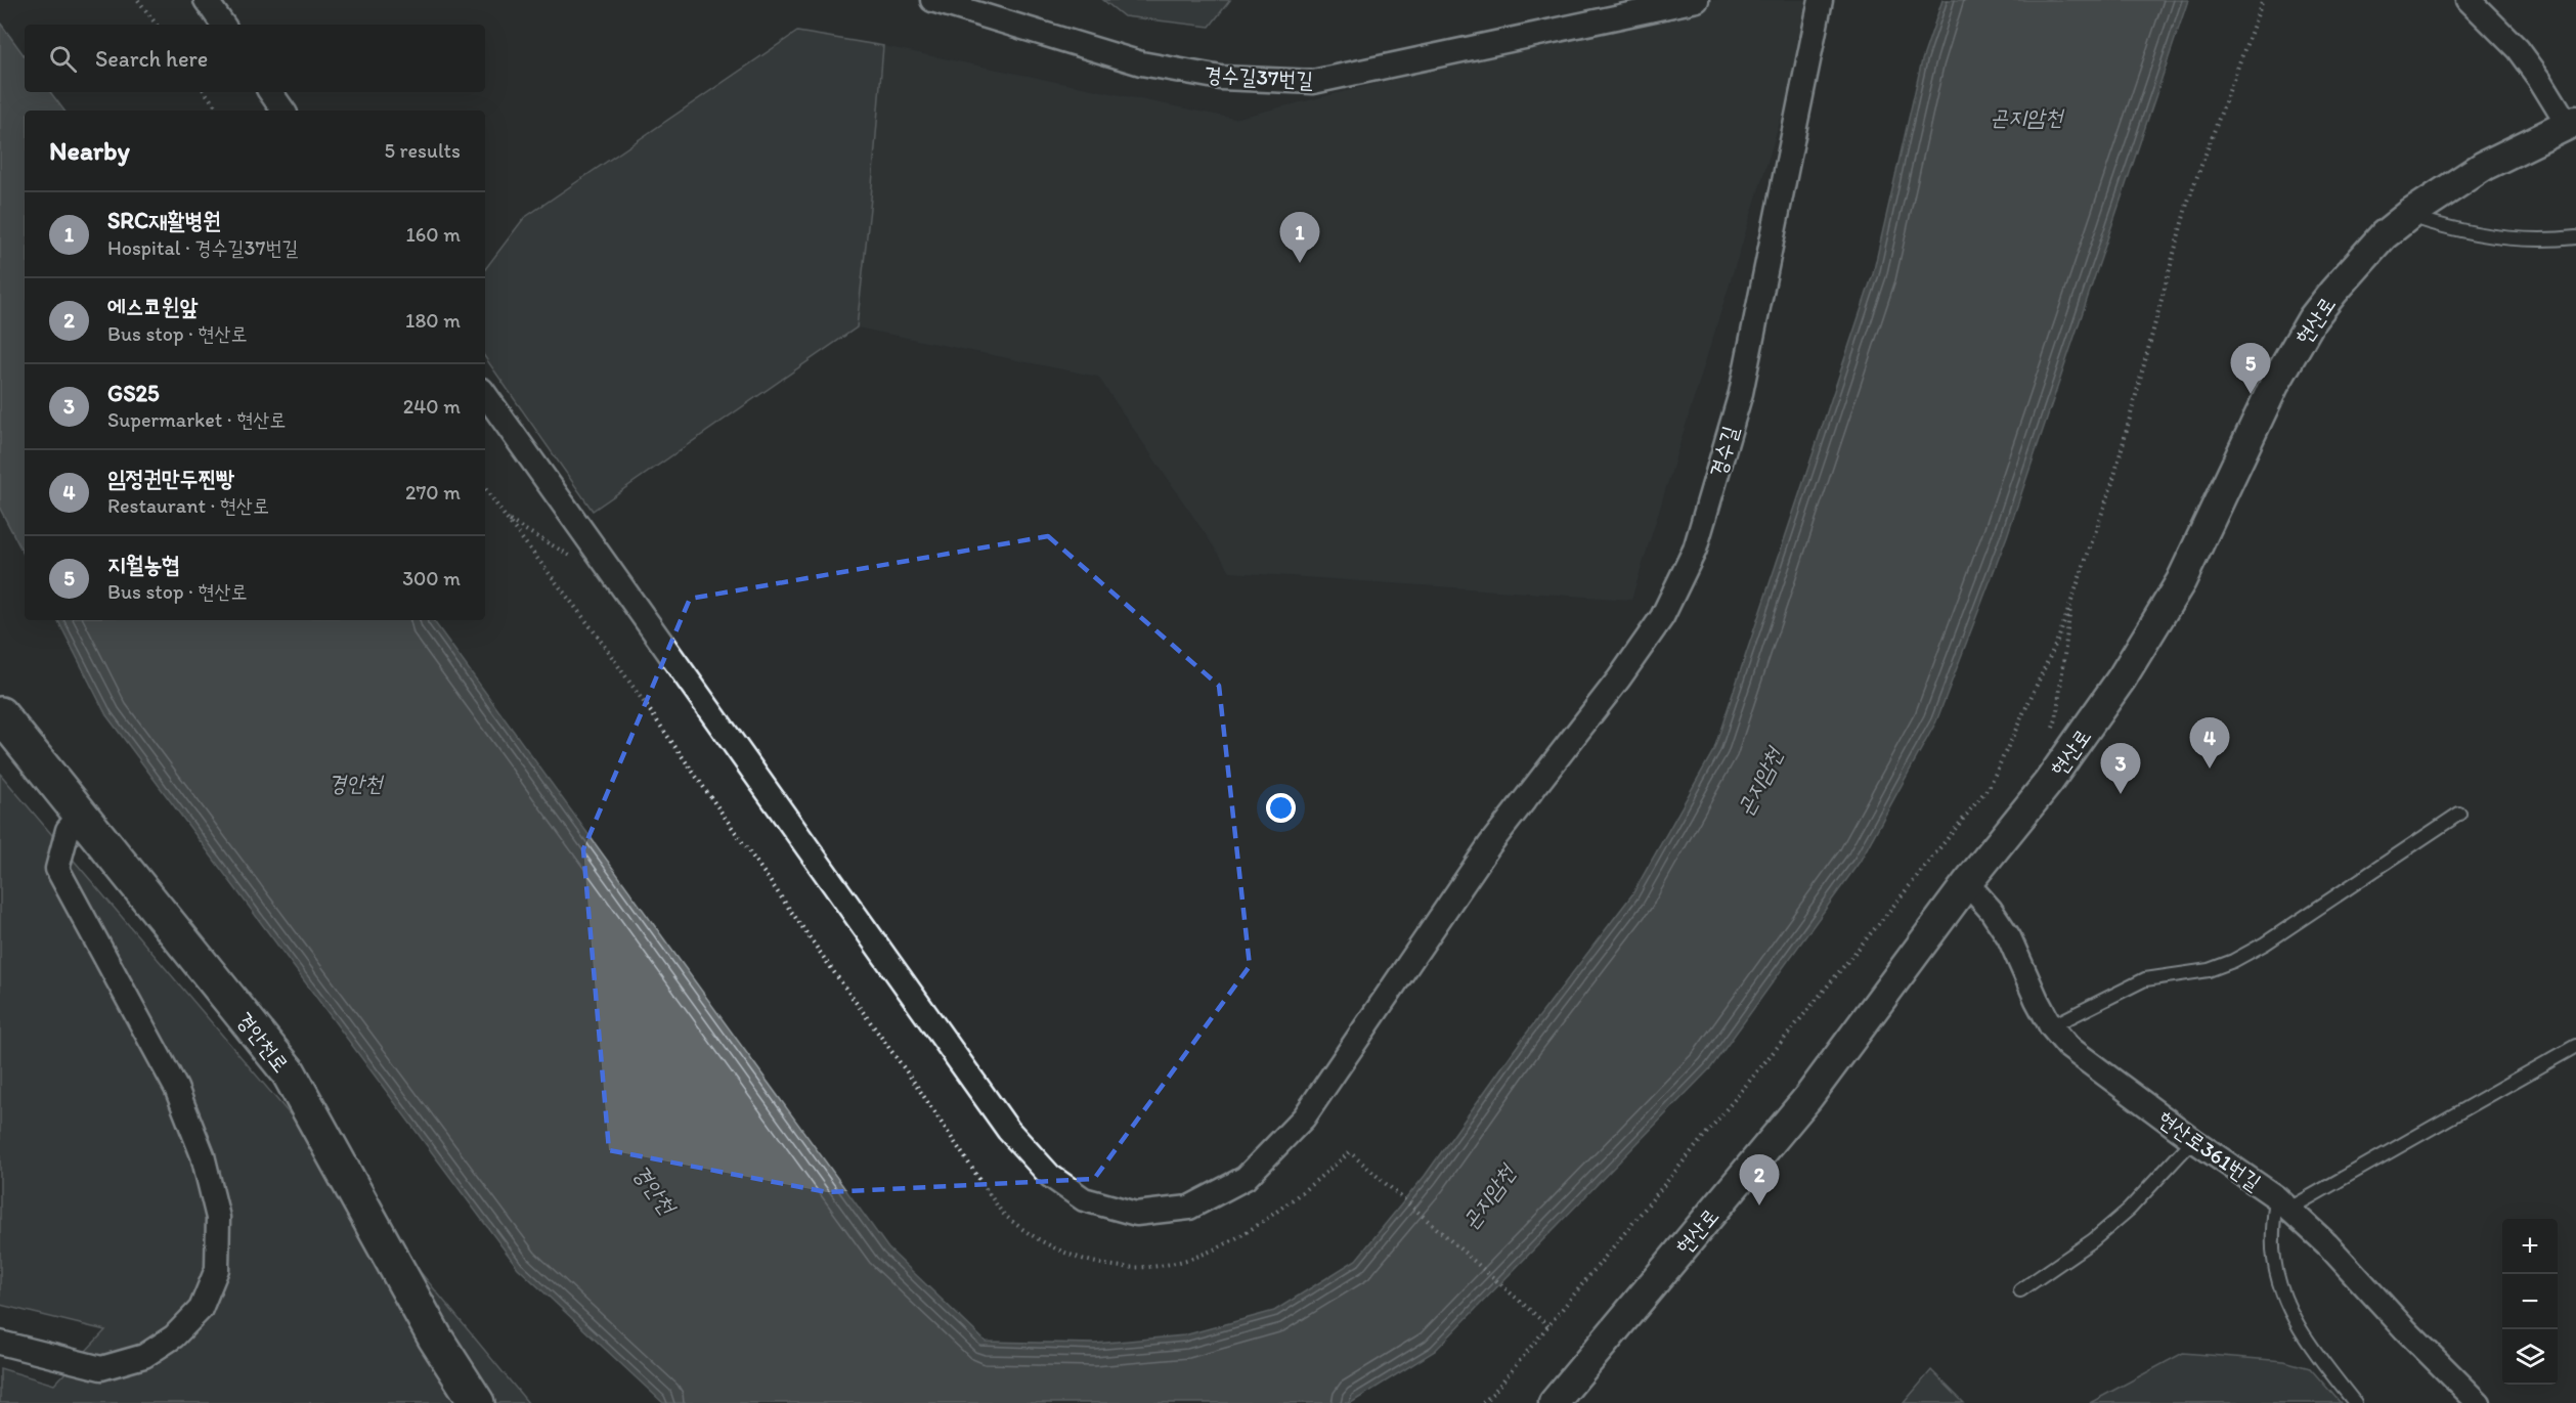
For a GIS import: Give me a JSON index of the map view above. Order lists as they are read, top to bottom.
{
  "streets": {
    "main road": ["경안천로"],
    "street": [
      "경수길37번길",
      "현산로",
      "경수길",
      "현산로361번길"
    ]
  },
  "crossings": [
    ["현산로", "현산로361번길"]
  ],
  "water": ["곤지암천", "경안천"],
  "page": {
    "search": "Search here",
    "heading": ["Nearby", "5 results"],
    "list": [
      {
        "mark": "1",
        "name": "SRC재활병원",
        "note": "Hospital · 경수길37번길",
        "value": "160 m"
      },
      {
        "mark": "2",
        "name": "에스코윈앞",
        "note": "Bus stop · 현산로",
        "value": "180 m"
      },
      {
        "mark": "3",
        "name": "GS25",
        "note": "Supermarket · 현산로",
        "value": "240 m"
      },
      {
        "mark": "4",
        "name": "임정권만두찐빵",
        "note": "Restaurant · 현산로",
        "value": "270 m"
      },
      {
        "mark": "5",
        "name": "지월농협",
        "note": "Bus stop · 현산로",
        "value": "300 m"
      }
    ],
    "pins": [
      "1",
      "5",
      "4",
      "3",
      "2"
    ],
    "map_buttons": ["+", "−"]
  }
}
